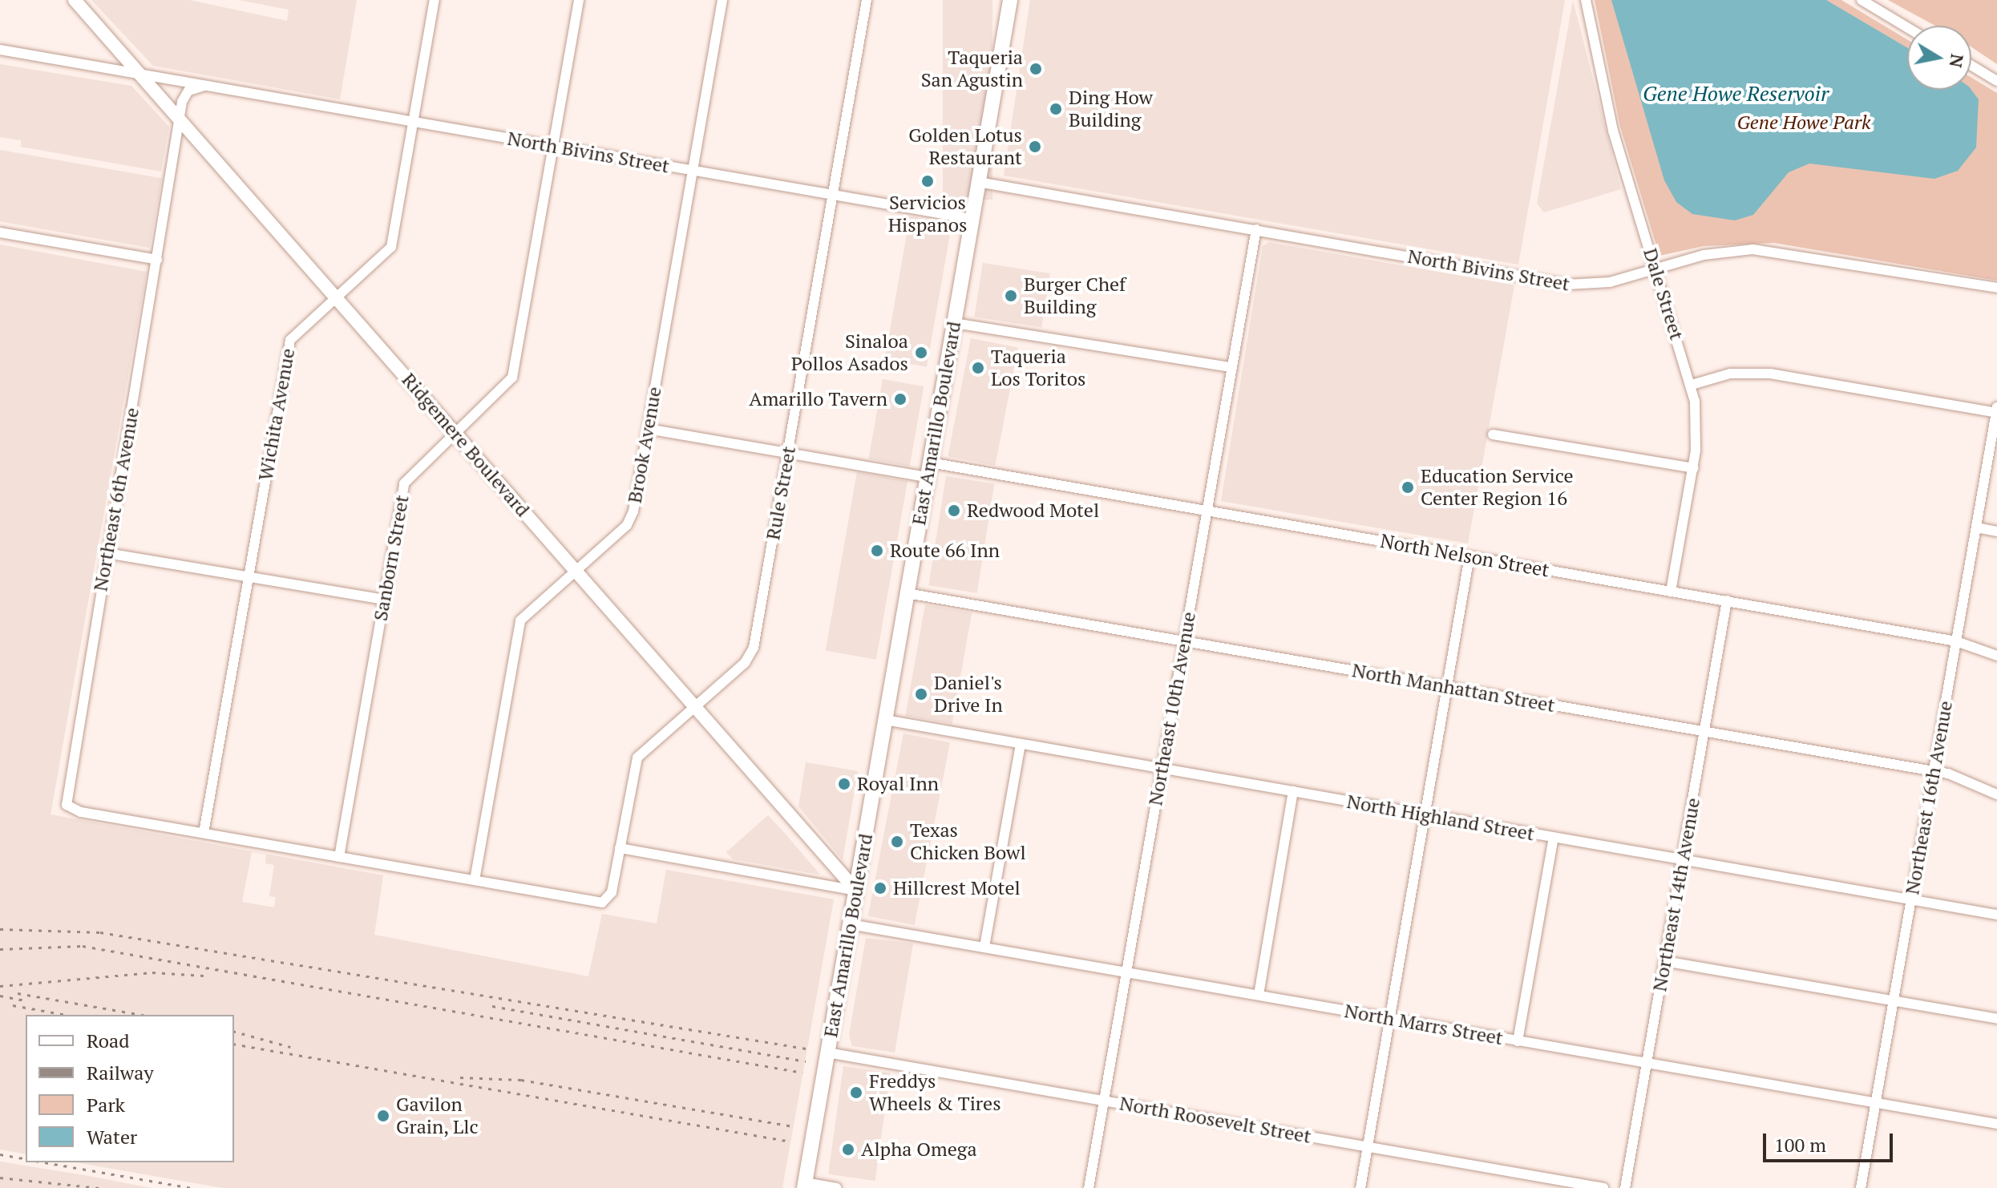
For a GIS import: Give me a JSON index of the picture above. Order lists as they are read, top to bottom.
{
  "streets": {
    "highway": ["East Amarillo Boulevard"],
    "main road": ["Ridgemere Boulevard"],
    "street": [
      "North Bivins Street",
      "Dale Street",
      "Wichita Avenue",
      "Brook Avenue",
      "Rule Street",
      "Northeast 6th Avenue",
      "North Nelson Street",
      "Sanborn Street",
      "North Manhattan Street",
      "Northeast 10th Avenue",
      "Northeast 16th Avenue",
      "North Highland Street",
      "Northeast 14th Avenue",
      "North Marrs Street",
      "North Roosevelt Street"
    ]
  },
  "crossings": [
    ["North Bivins Street", "Dale Street"],
    ["North Bivins Street", "Wichita Avenue"],
    ["North Bivins Street", "East Amarillo Boulevard"],
    ["North Bivins Street", "Ridgemere Boulevard"],
    ["North Bivins Street", "Brook Avenue"],
    ["North Bivins Street", "Rule Street"],
    ["North Bivins Street", "Sanborn Street"],
    ["North Bivins Street", "Northeast 10th Avenue"],
    ["Dale Street", "North Nelson Street"],
    ["Wichita Avenue", "Ridgemere Boulevard"],
    ["Wichita Avenue", "Northeast 6th Avenue"],
    ["East Amarillo Boulevard", "Ridgemere Boulevard"],
    ["East Amarillo Boulevard", "North Nelson Street"],
    ["East Amarillo Boulevard", "North Manhattan Street"],
    ["East Amarillo Boulevard", "North Highland Street"],
    ["East Amarillo Boulevard", "North Marrs Street"],
    ["East Amarillo Boulevard", "North Roosevelt Street"],
    ["Ridgemere Boulevard", "Brook Avenue"],
    ["Ridgemere Boulevard", "Rule Street"],
    ["Ridgemere Boulevard", "Northeast 6th Avenue"],
    ["Ridgemere Boulevard", "Sanborn Street"],
    ["Brook Avenue", "Rule Street"],
    ["Brook Avenue", "North Nelson Street"],
    ["Rule Street", "North Nelson Street"],
    ["North Nelson Street", "Northeast 10th Avenue"],
    ["North Nelson Street", "Northeast 16th Avenue"],
    ["North Nelson Street", "Northeast 14th Avenue"],
    ["North Manhattan Street", "Northeast 10th Avenue"],
    ["North Manhattan Street", "Northeast 16th Avenue"],
    ["North Manhattan Street", "Northeast 14th Avenue"],
    ["Northeast 10th Avenue", "North Highland Street"],
    ["Northeast 10th Avenue", "North Marrs Street"],
    ["Northeast 10th Avenue", "North Roosevelt Street"],
    ["Northeast 16th Avenue", "North Highland Street"],
    ["Northeast 16th Avenue", "North Marrs Street"],
    ["North Highland Street", "Northeast 14th Avenue"],
    ["Northeast 14th Avenue", "North Marrs Street"]
  ],
  "water": ["Gene Howe Reservoir"],
  "parks": ["Gene Howe Park"],
  "places": [
    "Taqueria San Agustin",
    "Ding How Building",
    "Golden Lotus Restaurant",
    "Servicios Hispanos",
    "Burger Chef Building",
    "Sinaloa Pollos Asados",
    "Taqueria Los Toritos",
    "Amarillo Tavern",
    "Education Service Center Region 16",
    "Redwood Motel",
    "Route 66 Inn",
    "Daniel's Drive In",
    "Royal Inn",
    "Texas Chicken Bowl",
    "Hillcrest Motel",
    "Freddys Wheels & Tires",
    "Gavilon Grain, Llc",
    "Alpha Omega"
  ],
  "legend": [
    "Road",
    "Railway",
    "Park",
    "Water"
  ],
  "scale_bar": "100 m",
  "north": "right"
}
